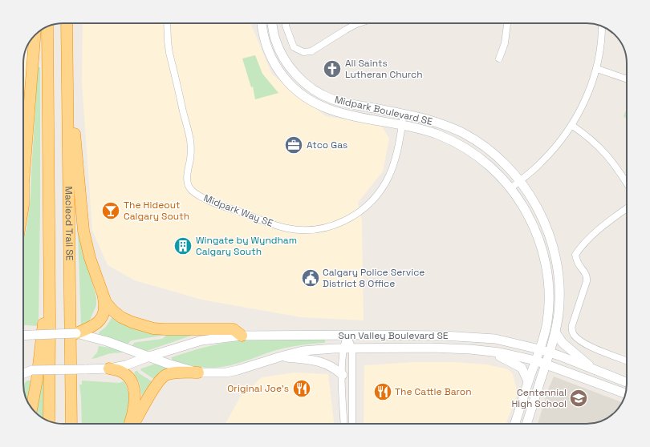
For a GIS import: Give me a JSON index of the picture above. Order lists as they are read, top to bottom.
{
  "streets": {
    "highway": ["Macleod Trail SE"],
    "main road": ["Midpark Boulevard SE", "Sun Valley Boulevard SE"],
    "street": ["Midpark Way SE"]
  },
  "crossings": [
    ["Midpark Boulevard SE", "Midpark Way SE"],
    ["Midpark Boulevard SE", "Sun Valley Boulevard SE"]
  ],
  "places": {
    "church": ["All Saints Lutheran Church"],
    "office": ["Atco Gas"],
    "bar": ["The Hideout Calgary South"],
    "building": ["Wingate by Wyndham Calgary South"],
    "public building": ["Calgary Police Service District 8 Office"],
    "restaurant": ["Original Joe's", "The Cattle Baron"],
    "school or university": ["Centennial High School"]
  }
}
